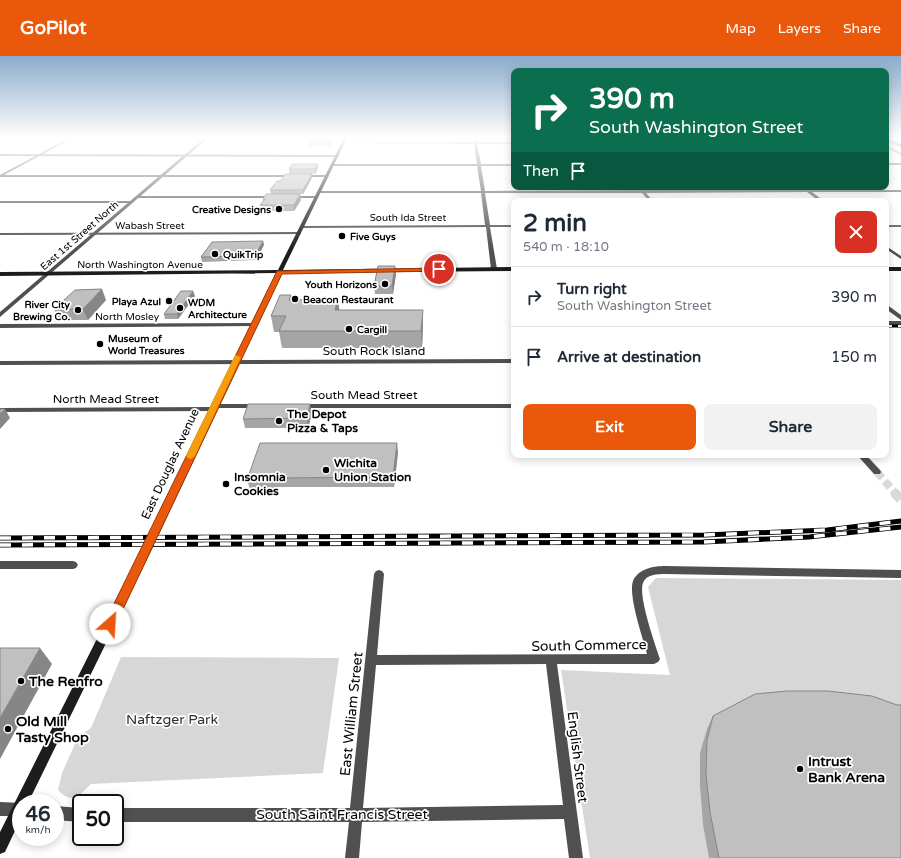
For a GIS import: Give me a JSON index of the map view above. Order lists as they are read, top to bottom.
{
  "streets": {
    "main road": ["North Washington Avenue", "East Douglas Avenue"],
    "street": [
      "South Ida Street",
      "Wabash Street",
      "East 1st Street North",
      "North Mosley",
      "South Rock Island",
      "South Mead Street",
      "North Mead Street",
      "South Commerce",
      "East William Street",
      "English Street",
      "South Saint Francis Street"
    ]
  },
  "crossings": [
    ["South Ida Street", "East Douglas Avenue"],
    ["Wabash Street", "East 1st Street North"],
    ["Wabash Street", "East Douglas Avenue"],
    ["East 1st Street North", "North Washington Avenue"],
    ["North Washington Avenue", "East Douglas Avenue"],
    ["North Mosley", "East Douglas Avenue"],
    ["South Rock Island", "East Douglas Avenue"],
    ["North Mead Street", "East Douglas Avenue"],
    ["South Commerce", "East William Street"],
    ["South Commerce", "English Street"],
    ["East William Street", "South Saint Francis Street"],
    ["English Street", "South Saint Francis Street"]
  ],
  "parks": ["Naftzger Park"],
  "places": [
    "Creative Designs",
    "Five Guys",
    "QuikTrip",
    "Youth Horizons",
    "Beacon Restaurant",
    "Playa Azul",
    "WDM Architecture",
    "River City Brewing Co.",
    "Cargill",
    "Museum of World Treasures",
    "The Depot Pizza & Taps",
    "Wichita Union Station",
    "Insomnia Cookies",
    "The Renfro",
    "Old Mill Tasty Shop",
    "Intrust Bank Arena"
  ],
  "page": {
    "header": "GoPilot",
    "nav": ["Map", "Layers", "Share"],
    "turn": ["390 m", "South Washington Street"],
    "then": "Then",
    "heading": ["2 min", "540 m · 18:10"],
    "list": [
      {
        "name": "Turn right",
        "note": "South Washington Street",
        "value": "390 m"
      },
      {
        "name": "Arrive at destination",
        "value": "150 m"
      }
    ],
    "buttons": ["Exit", "Share"],
    "speed": "46 km/h",
    "limit": "50"
  }
}
